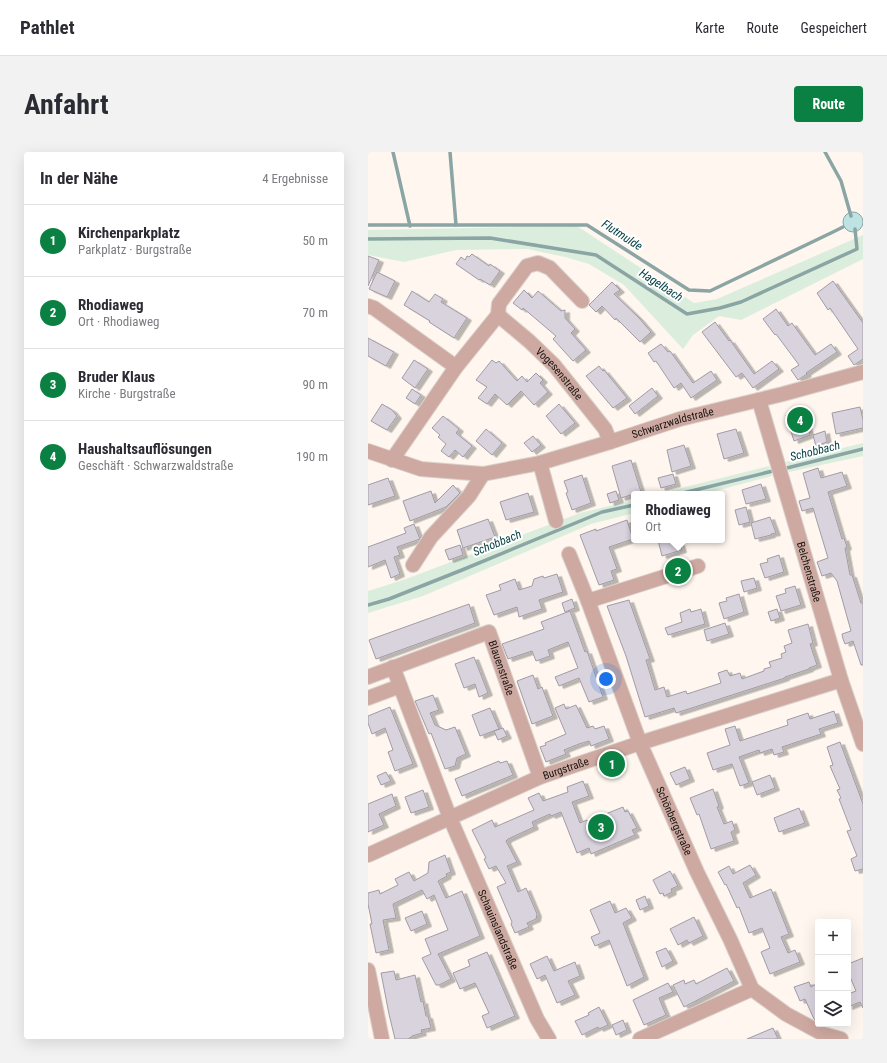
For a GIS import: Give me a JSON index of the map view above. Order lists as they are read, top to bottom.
{
  "streets": {
    "street": [
      "Vogesenstraße",
      "Schwarzwaldstraße",
      "Belchenstraße",
      "Blauenstraße",
      "Burgstraße",
      "Schönbergstraße",
      "Schauinslandstraße"
    ]
  },
  "crossings": [
    ["Vogesenstraße", "Schwarzwaldstraße"],
    ["Schwarzwaldstraße", "Belchenstraße"],
    ["Belchenstraße", "Burgstraße"],
    ["Blauenstraße", "Burgstraße"],
    ["Burgstraße", "Schönbergstraße"],
    ["Burgstraße", "Schauinslandstraße"]
  ],
  "water": ["Flutmulde", "Hagelbach", "Schobbach"],
  "page": {
    "header": "Pathlet",
    "nav": ["Karte", "Route", "Gespeichert"],
    "buttons": "Route",
    "title": "Anfahrt",
    "heading": ["In der Nähe", "4 Ergebnisse"],
    "list": [
      {
        "mark": "1",
        "name": "Kirchenparkplatz",
        "note": "Parkplatz · Burgstraße",
        "value": "50 m"
      },
      {
        "mark": "2",
        "name": "Rhodiaweg",
        "note": "Ort · Rhodiaweg",
        "value": "70 m"
      },
      {
        "mark": "3",
        "name": "Bruder Klaus",
        "note": "Kirche · Burgstraße",
        "value": "90 m"
      },
      {
        "mark": "4",
        "name": "Haushaltsauflösungen",
        "note": "Geschäft · Schwarzwaldstraße",
        "value": "190 m"
      }
    ],
    "pins": [
      "4",
      "2",
      "1",
      "3"
    ],
    "popup": ["Rhodiaweg", "Ort"],
    "map_buttons": ["+", "−"]
  }
}
